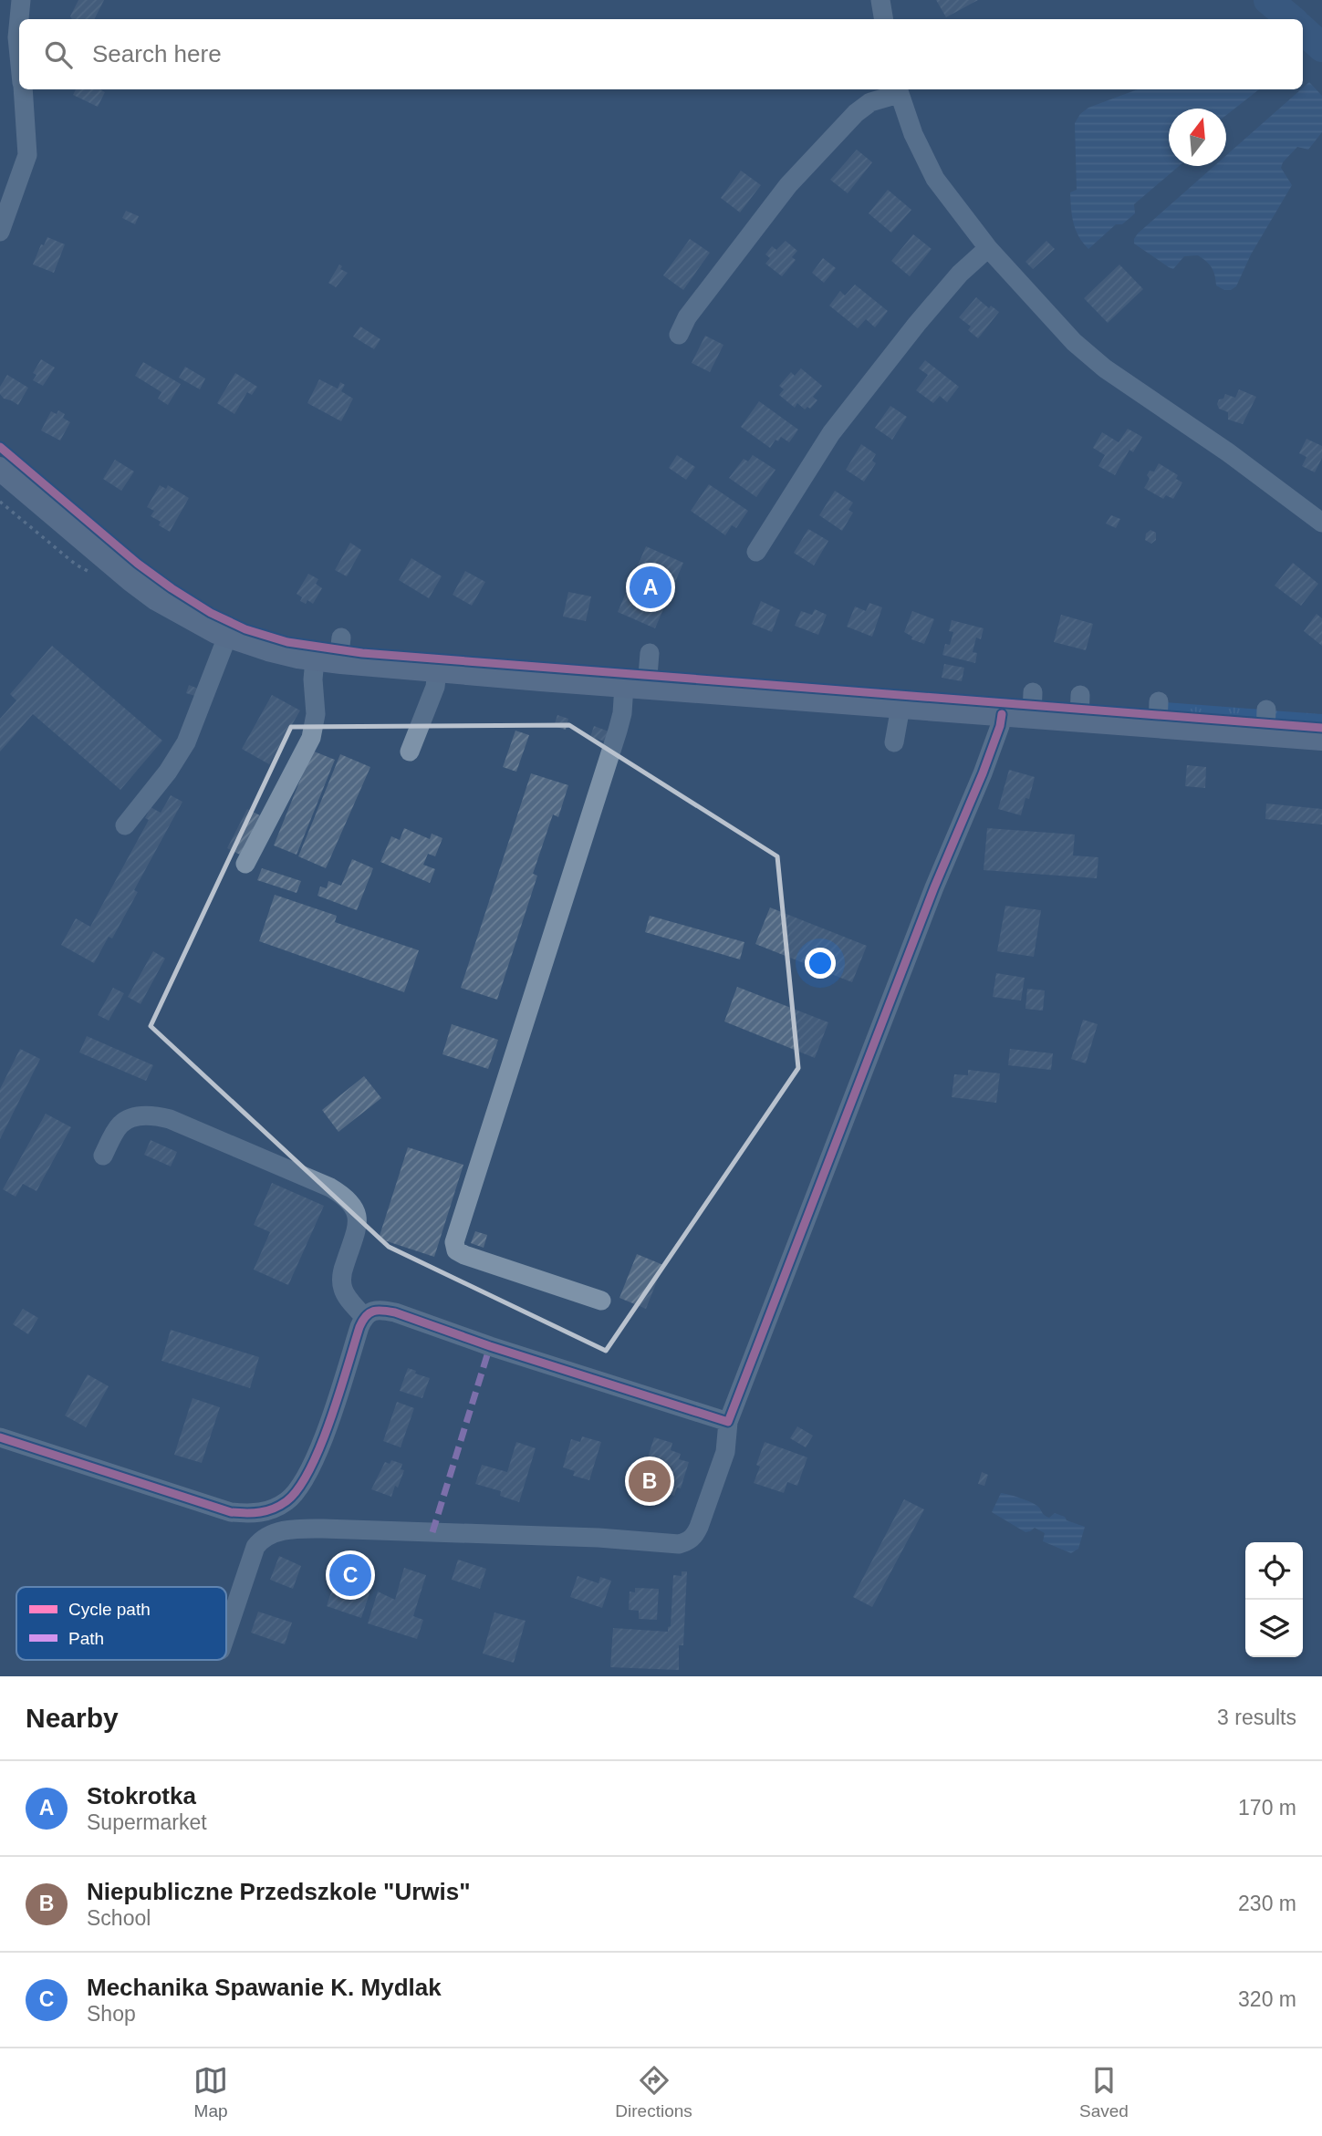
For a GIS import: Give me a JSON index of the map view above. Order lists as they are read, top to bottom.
{
  "legend": ["Cycle path", "Path"],
  "north": "top",
  "page": {
    "search": "Search here",
    "pins": ["A", "B", "C"],
    "heading": ["Nearby", "3 results"],
    "list": [
      {
        "mark": "A",
        "name": "Stokrotka",
        "note": "Supermarket",
        "value": "170 m"
      },
      {
        "mark": "B",
        "name": "Niepubliczne Przedszkole \"Urwis\"",
        "note": "School",
        "value": "230 m"
      },
      {
        "mark": "C",
        "name": "Mechanika Spawanie K. Mydlak",
        "note": "Shop",
        "value": "320 m"
      }
    ],
    "nav": ["Map", "Directions", "Saved"]
  }
}
